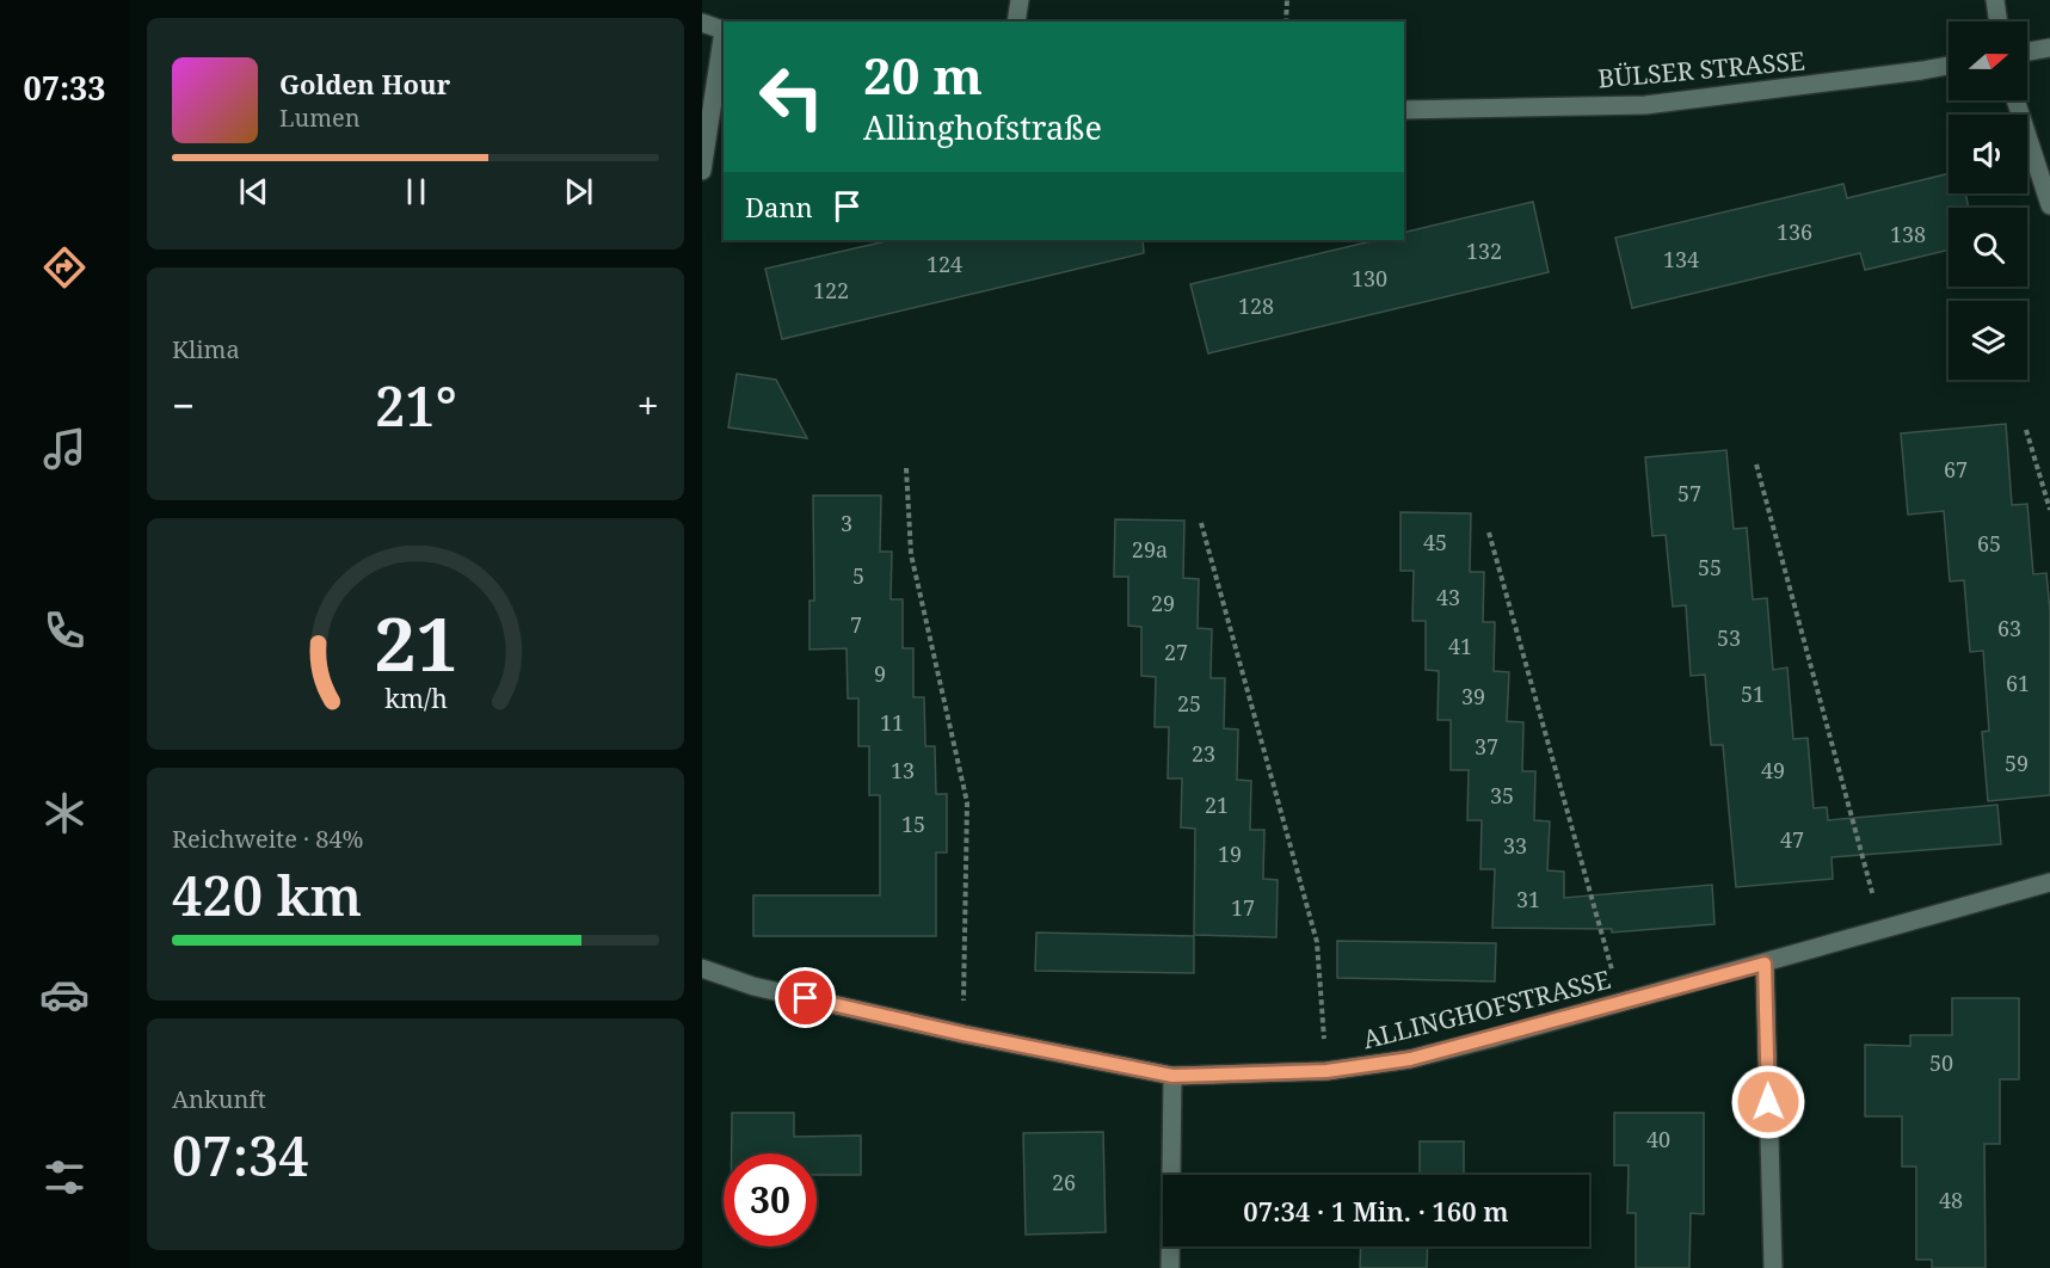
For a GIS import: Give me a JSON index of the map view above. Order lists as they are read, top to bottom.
{
  "streets": {
    "street": ["BÜLSER STRASSE", "ALLINGHOFSTRASSE"]
  },
  "house_numbers": [
    "136",
    "138",
    "132",
    "134",
    "124",
    "130",
    "122",
    "128",
    "67",
    "57",
    "3",
    "45",
    "65",
    "29a",
    "55",
    "5",
    "43",
    "29",
    "7",
    "63",
    "53",
    "41",
    "27",
    "9",
    "61",
    "51",
    "39",
    "25",
    "11",
    "37",
    "23",
    "59",
    "13",
    "49",
    "35",
    "21",
    "15",
    "47",
    "33",
    "19",
    "31",
    "17",
    "50",
    "40",
    "26",
    "48"
  ],
  "north": "right",
  "page": {
    "tabs": "07:33",
    "turn": ["20 m", "Allinghofstraße"],
    "song": ["Golden Hour", "Lumen"],
    "then": "Dann",
    "tile": [
      "Klima",
      ["Reichweite · 84%", "420 km"],
      ["Ankunft", "07:34"]
    ],
    "heat": ["−", "21°", "+"],
    "limit": "30",
    "trip": "07:34 · 1 Min. · 160 m",
    "gauge": ["21", "km/h"]
  }
}
